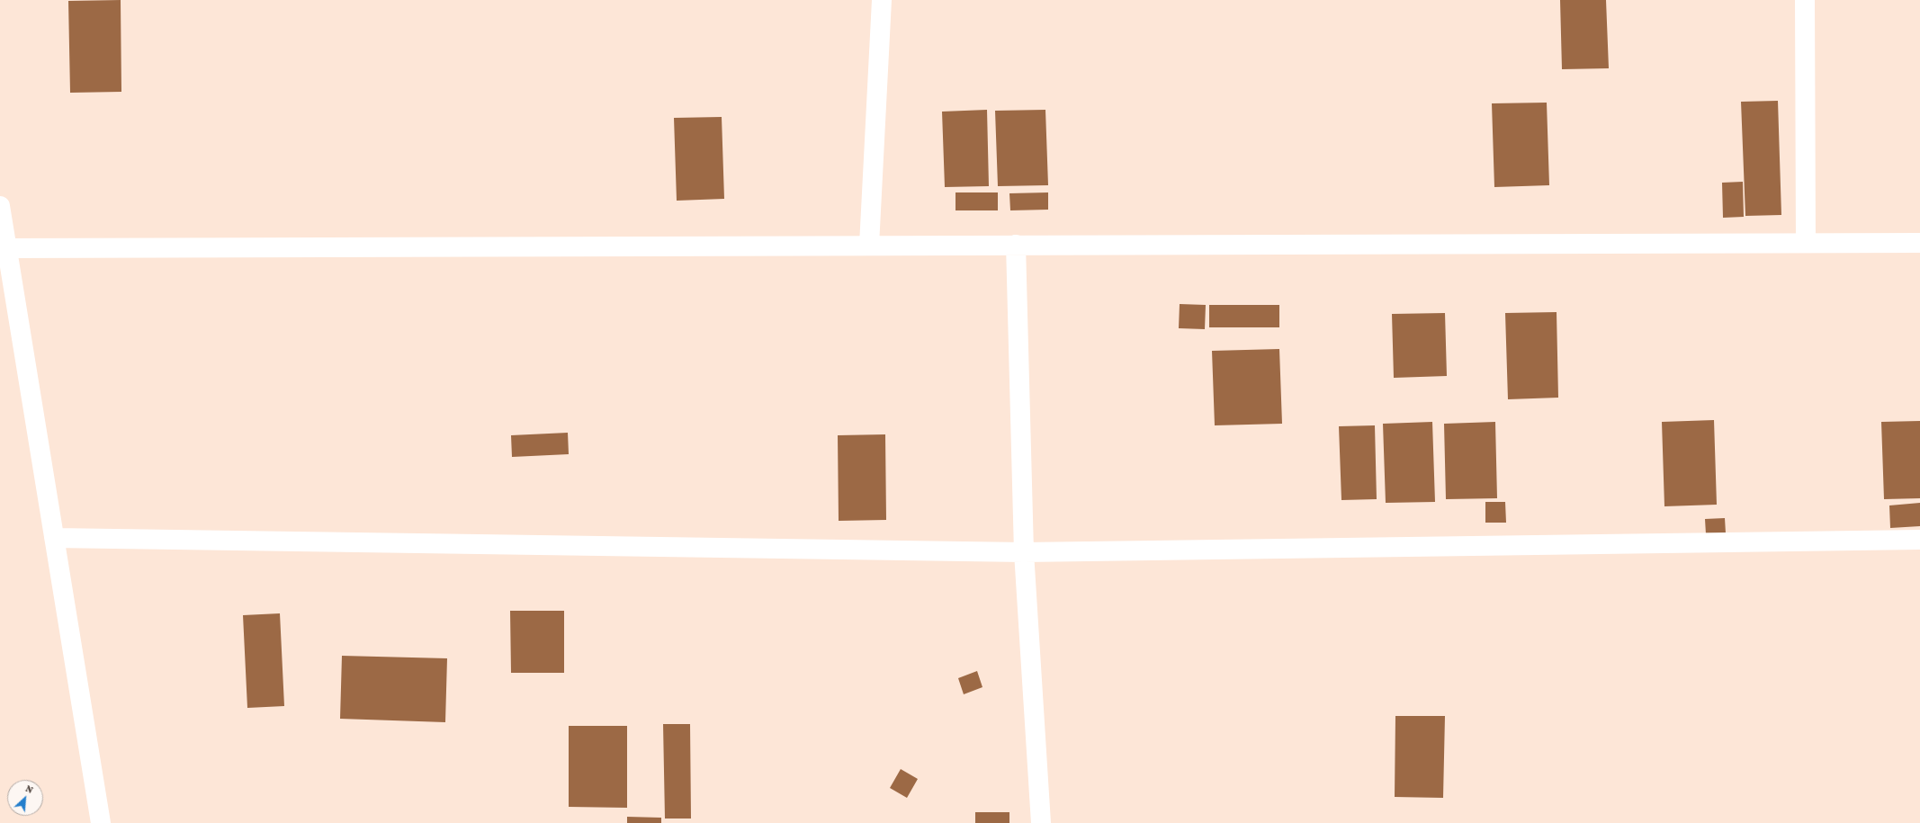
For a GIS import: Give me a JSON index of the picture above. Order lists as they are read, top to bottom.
{
  "north": "top right"
}
